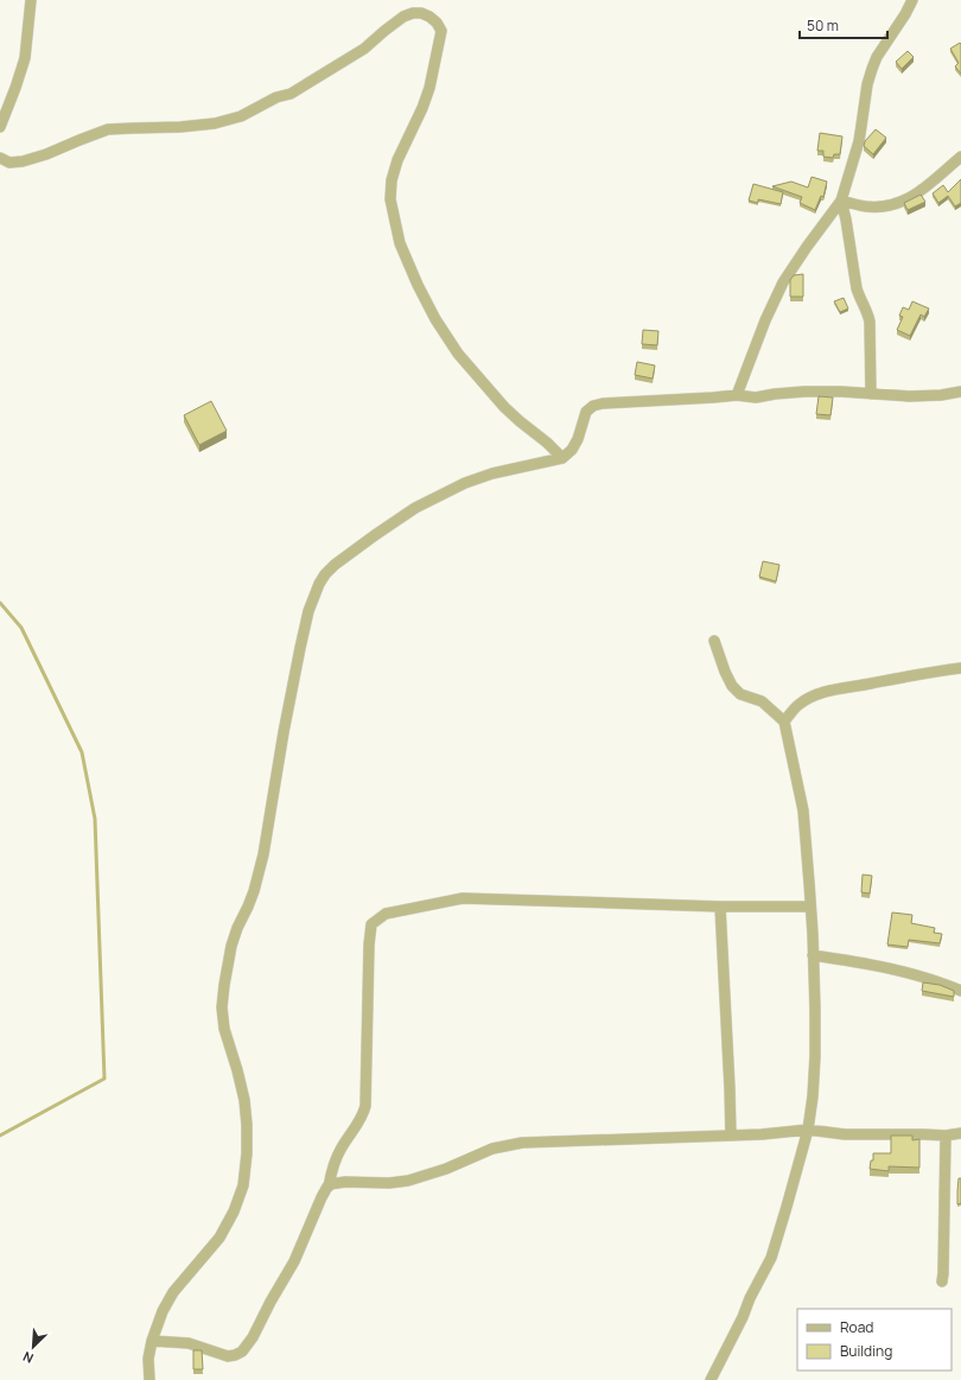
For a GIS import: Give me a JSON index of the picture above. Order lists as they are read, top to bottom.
{
  "legend": ["Road", "Building"],
  "scale_bar": "50 m",
  "north": "bottom left"
}
